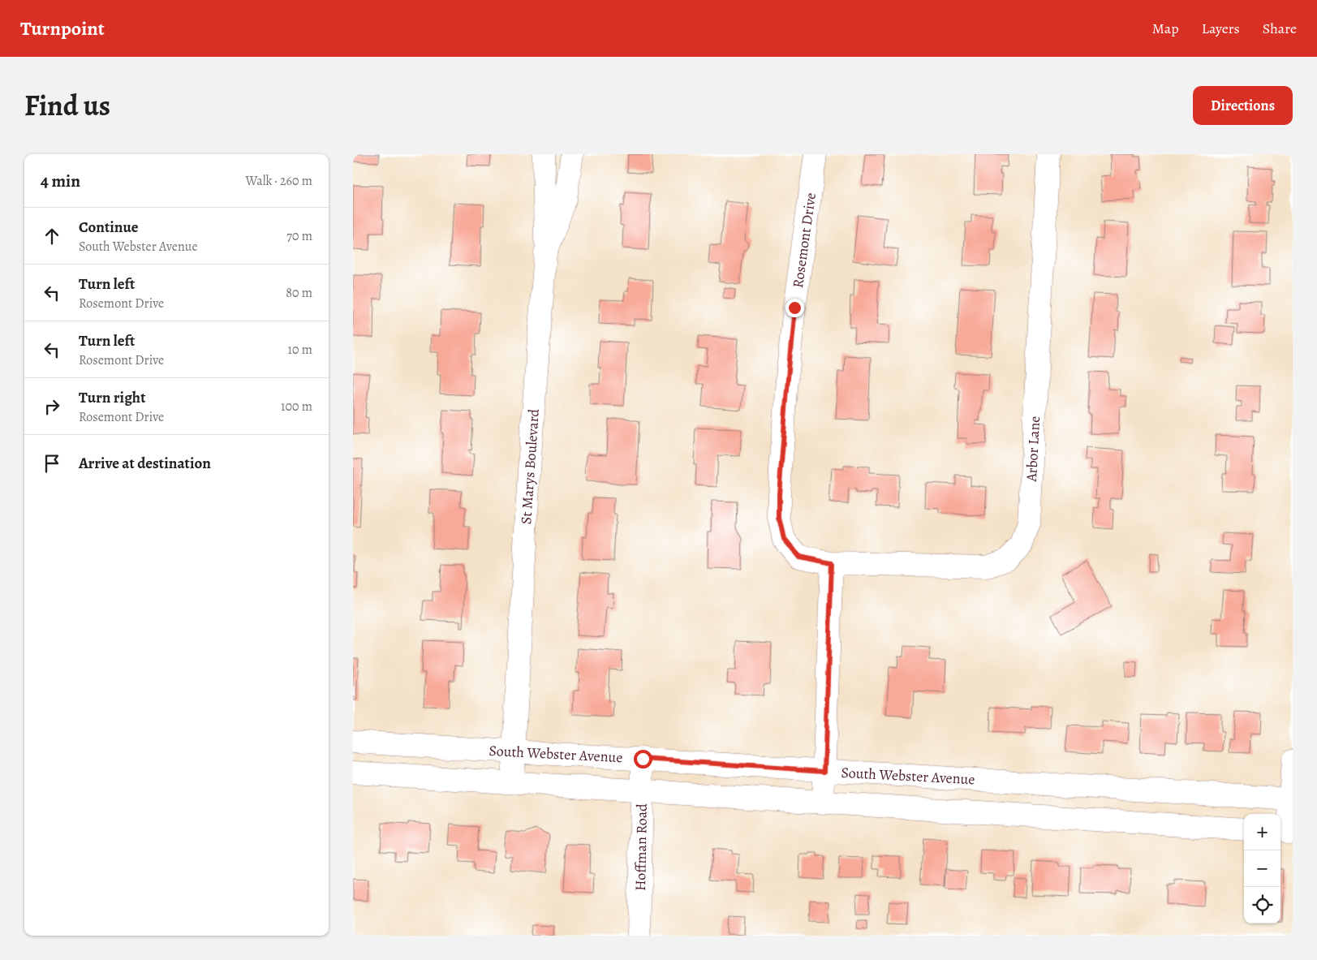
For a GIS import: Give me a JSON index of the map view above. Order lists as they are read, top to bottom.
{
  "streets": {
    "street": [
      "Rosemont Drive",
      "Arbor Lane",
      "St Marys Boulevard",
      "South Webster Avenue",
      "Hoffman Road"
    ]
  },
  "crossings": [
    ["Rosemont Drive", "Arbor Lane"],
    ["St Marys Boulevard", "South Webster Avenue"],
    ["South Webster Avenue", "Hoffman Road"]
  ],
  "page": {
    "header": "Turnpoint",
    "nav": ["Map", "Layers", "Share"],
    "title": "Find us",
    "buttons": "Directions",
    "heading": ["4 min", "Walk · 260 m"],
    "list": [
      ["Continue", "South Webster Avenue", "70 m"],
      ["Turn left", "Rosemont Drive", "80 m"],
      ["Turn left", "Rosemont Drive", "10 m"],
      ["Turn right", "Rosemont Drive", "100 m"],
      "Arrive at destination"
    ],
    "map_buttons": ["+", "−"]
  }
}
